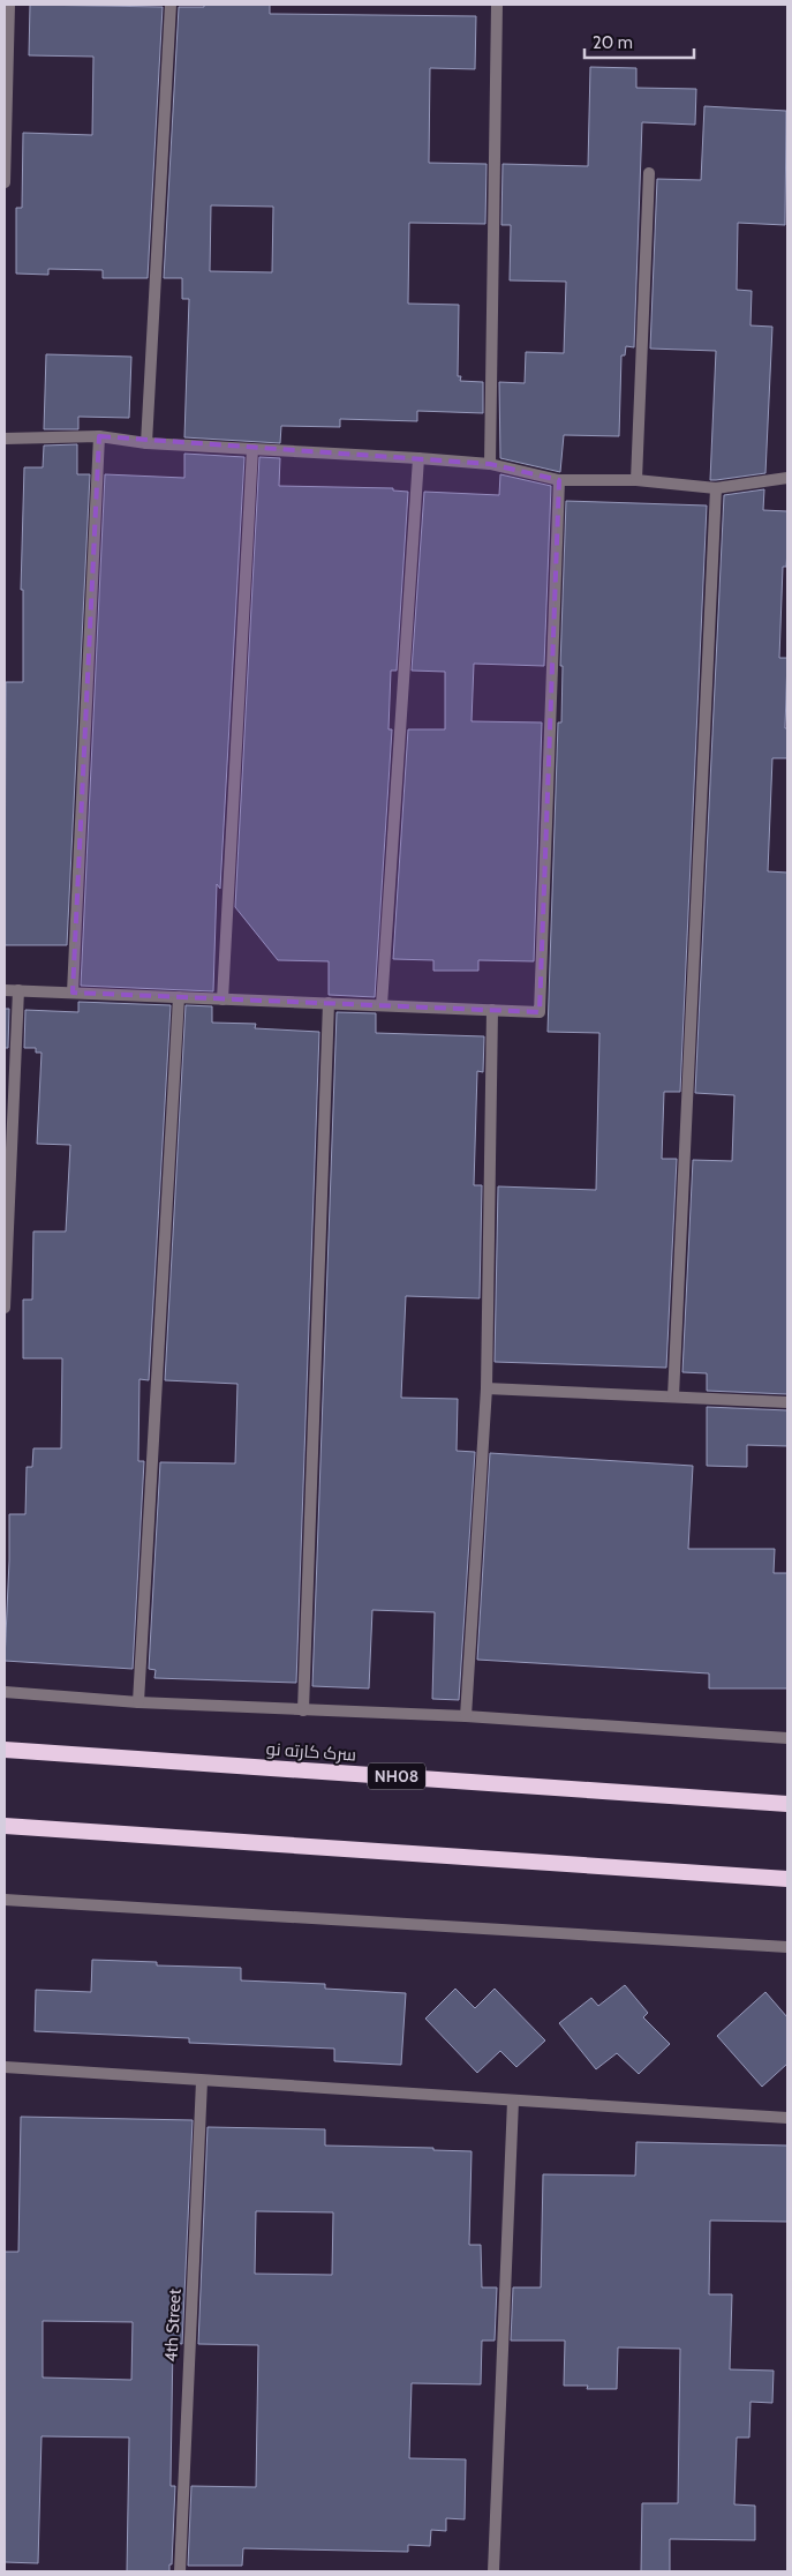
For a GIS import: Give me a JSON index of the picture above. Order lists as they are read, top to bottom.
{
  "streets": {
    "highway": ["سرک کارته نو", "NH08"],
    "street": ["4th Street"]
  },
  "scale_bar": "20 m"
}
